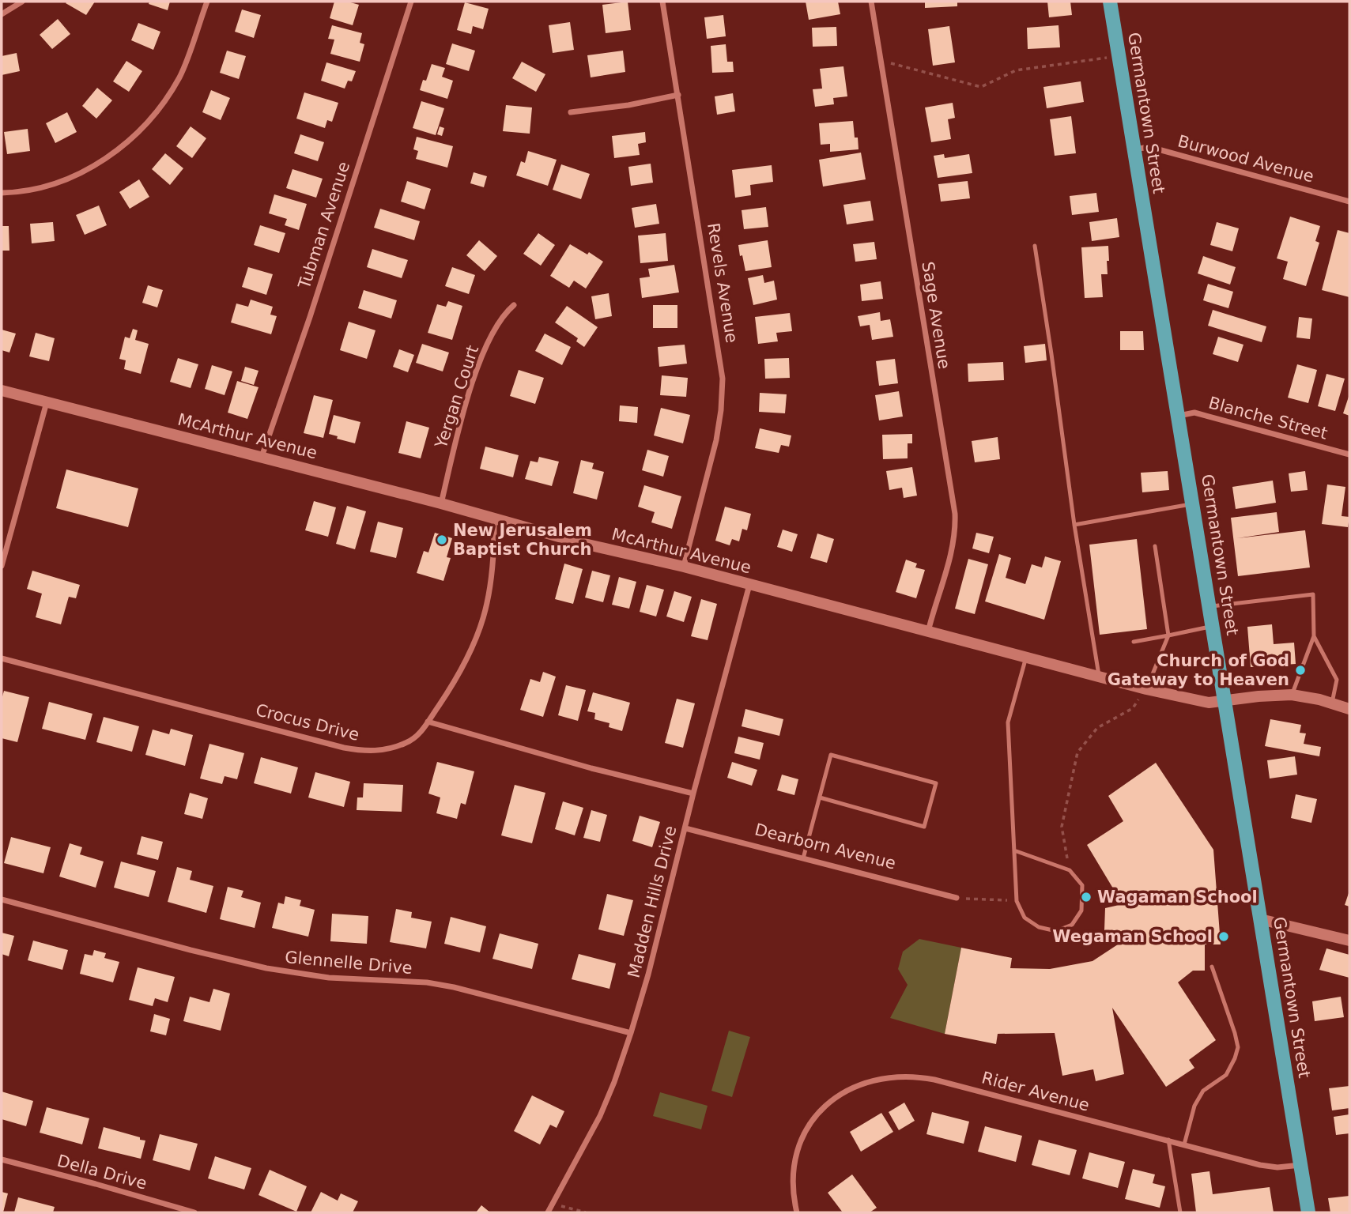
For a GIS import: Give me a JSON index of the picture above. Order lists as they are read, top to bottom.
{
  "streets": {
    "main road": ["Germantown Street"],
    "street": [
      "Burwood Avenue",
      "Tubman Avenue",
      "Revels Avenue",
      "Sage Avenue",
      "Yergan Court",
      "Blanche Street",
      "McArthur Avenue",
      "Crocus Drive",
      "Dearborn Avenue",
      "Madden Hills Drive",
      "Glennelle Drive",
      "Rider Avenue",
      "Della Drive"
    ]
  },
  "crossings": [
    ["Germantown Street", "Burwood Avenue"],
    ["Germantown Street", "Blanche Street"],
    ["Germantown Street", "McArthur Avenue"],
    ["Germantown Street", "Rider Avenue"],
    ["Tubman Avenue", "McArthur Avenue"],
    ["Revels Avenue", "McArthur Avenue"],
    ["Sage Avenue", "McArthur Avenue"],
    ["Yergan Court", "McArthur Avenue"],
    ["McArthur Avenue", "Crocus Drive"],
    ["McArthur Avenue", "Madden Hills Drive"],
    ["Dearborn Avenue", "Madden Hills Drive"],
    ["Madden Hills Drive", "Glennelle Drive"]
  ],
  "places": [
    "New Jerusalem Baptist Church",
    "Church of God Gateway to Heaven",
    "Wagaman School",
    "Wegaman School"
  ]
}
